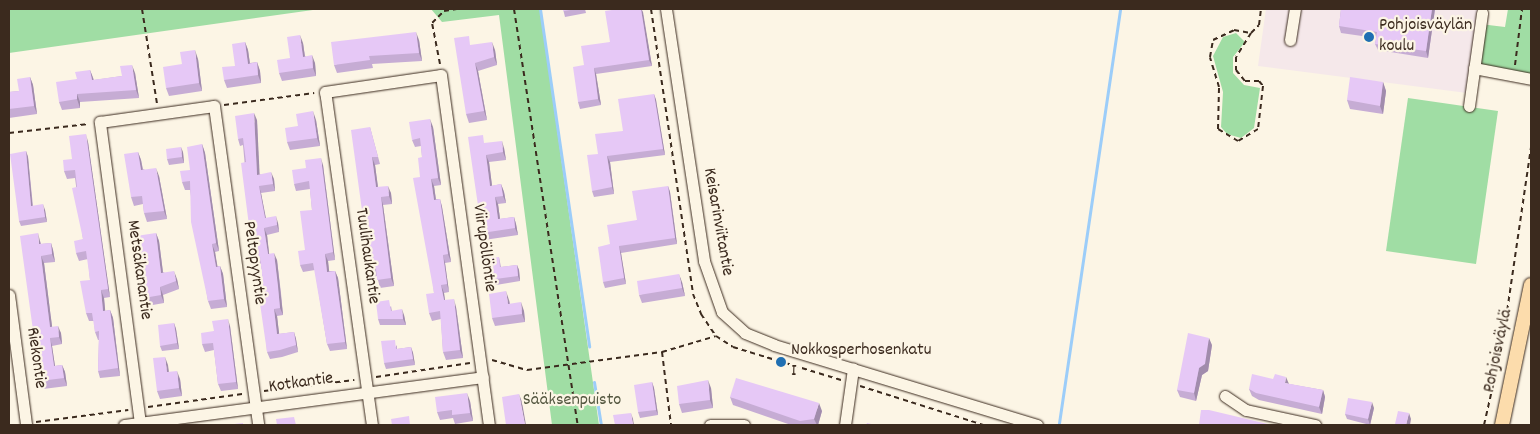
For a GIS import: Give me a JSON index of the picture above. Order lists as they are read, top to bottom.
{
  "streets": {
    "main road": ["Pohjoisväylä"],
    "street": [
      "Keisarinviitantie",
      "Viirupöllöntie",
      "Tuulihaukantie",
      "Peltopyyntie",
      "Metsäkanantie",
      "Riekontie",
      "Kotkantie"
    ]
  },
  "crossings": [
    ["Viirupöllöntie", "Kotkantie"],
    ["Tuulihaukantie", "Kotkantie"],
    ["Peltopyyntie", "Kotkantie"],
    ["Metsäkanantie", "Kotkantie"]
  ],
  "parks": ["Sääksenpuisto"],
  "places": ["Pohjoisväylän koulu", "Nokkosperhosenkatu I"]
}
